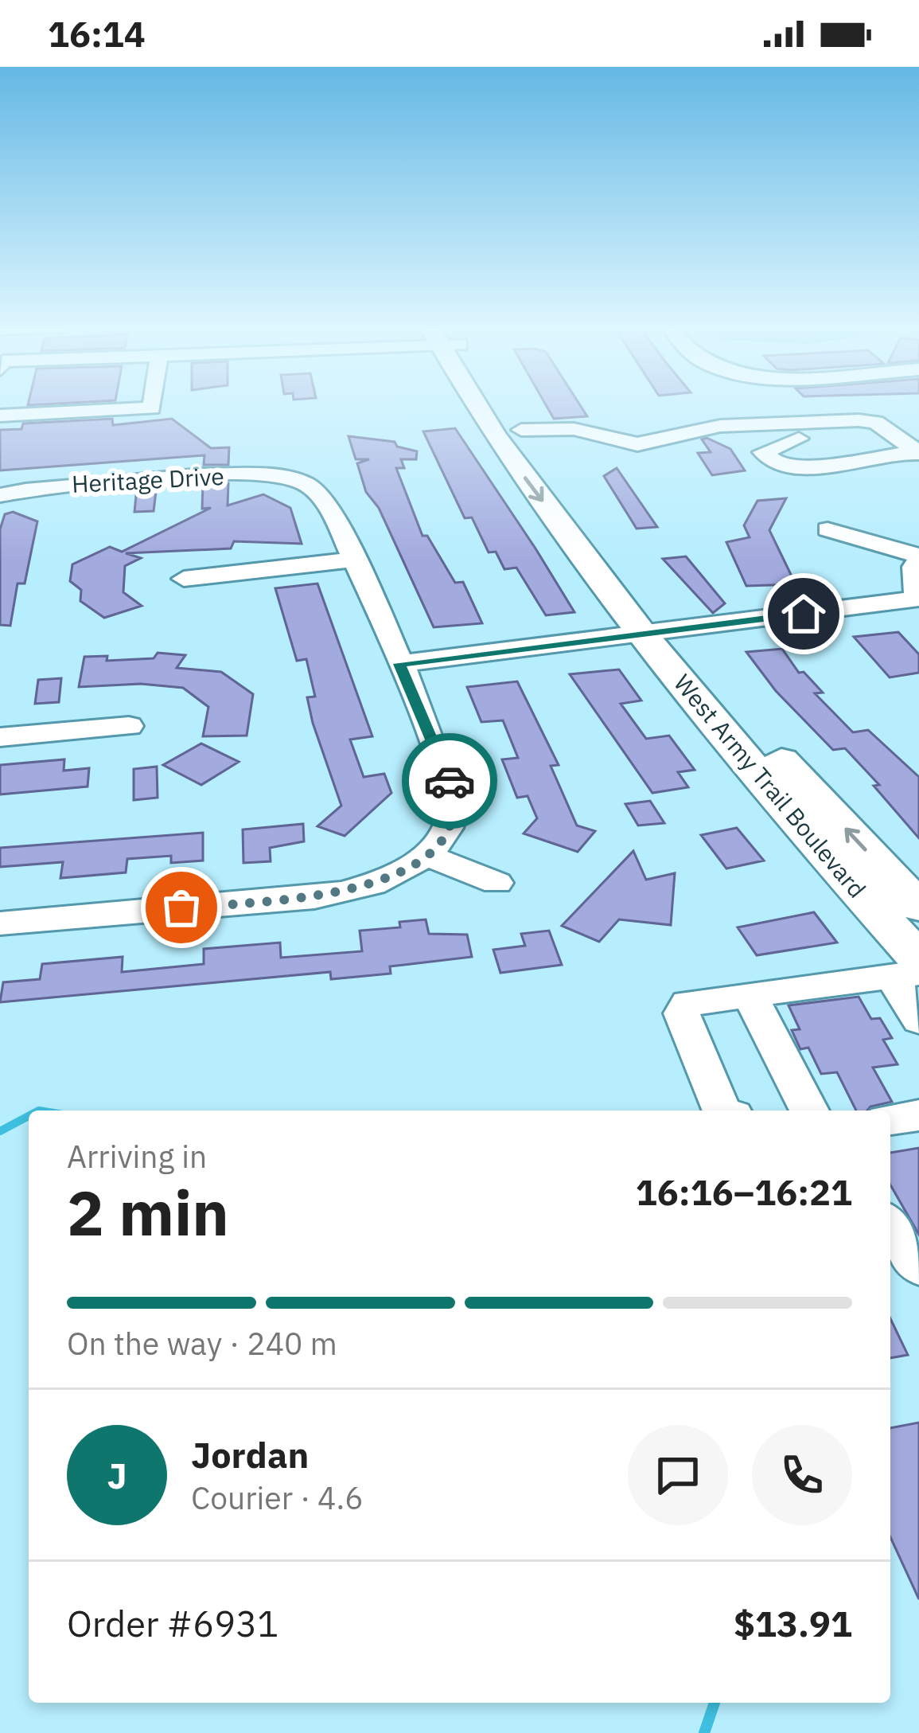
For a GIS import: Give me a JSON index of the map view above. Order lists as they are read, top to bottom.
{
  "streets": {
    "main road": ["West Army Trail Boulevard"],
    "street": ["Heritage Drive"]
  },
  "page": {
    "status": "16:14",
    "heading": ["2 min", "Arriving in", "16:16–16:21"],
    "panel": [
      "Jordan",
      "Courier · 4.6",
      "Order #6931",
      "$13.91"
    ],
    "bar": "On the way · 240 m",
    "round": "J"
  }
}
